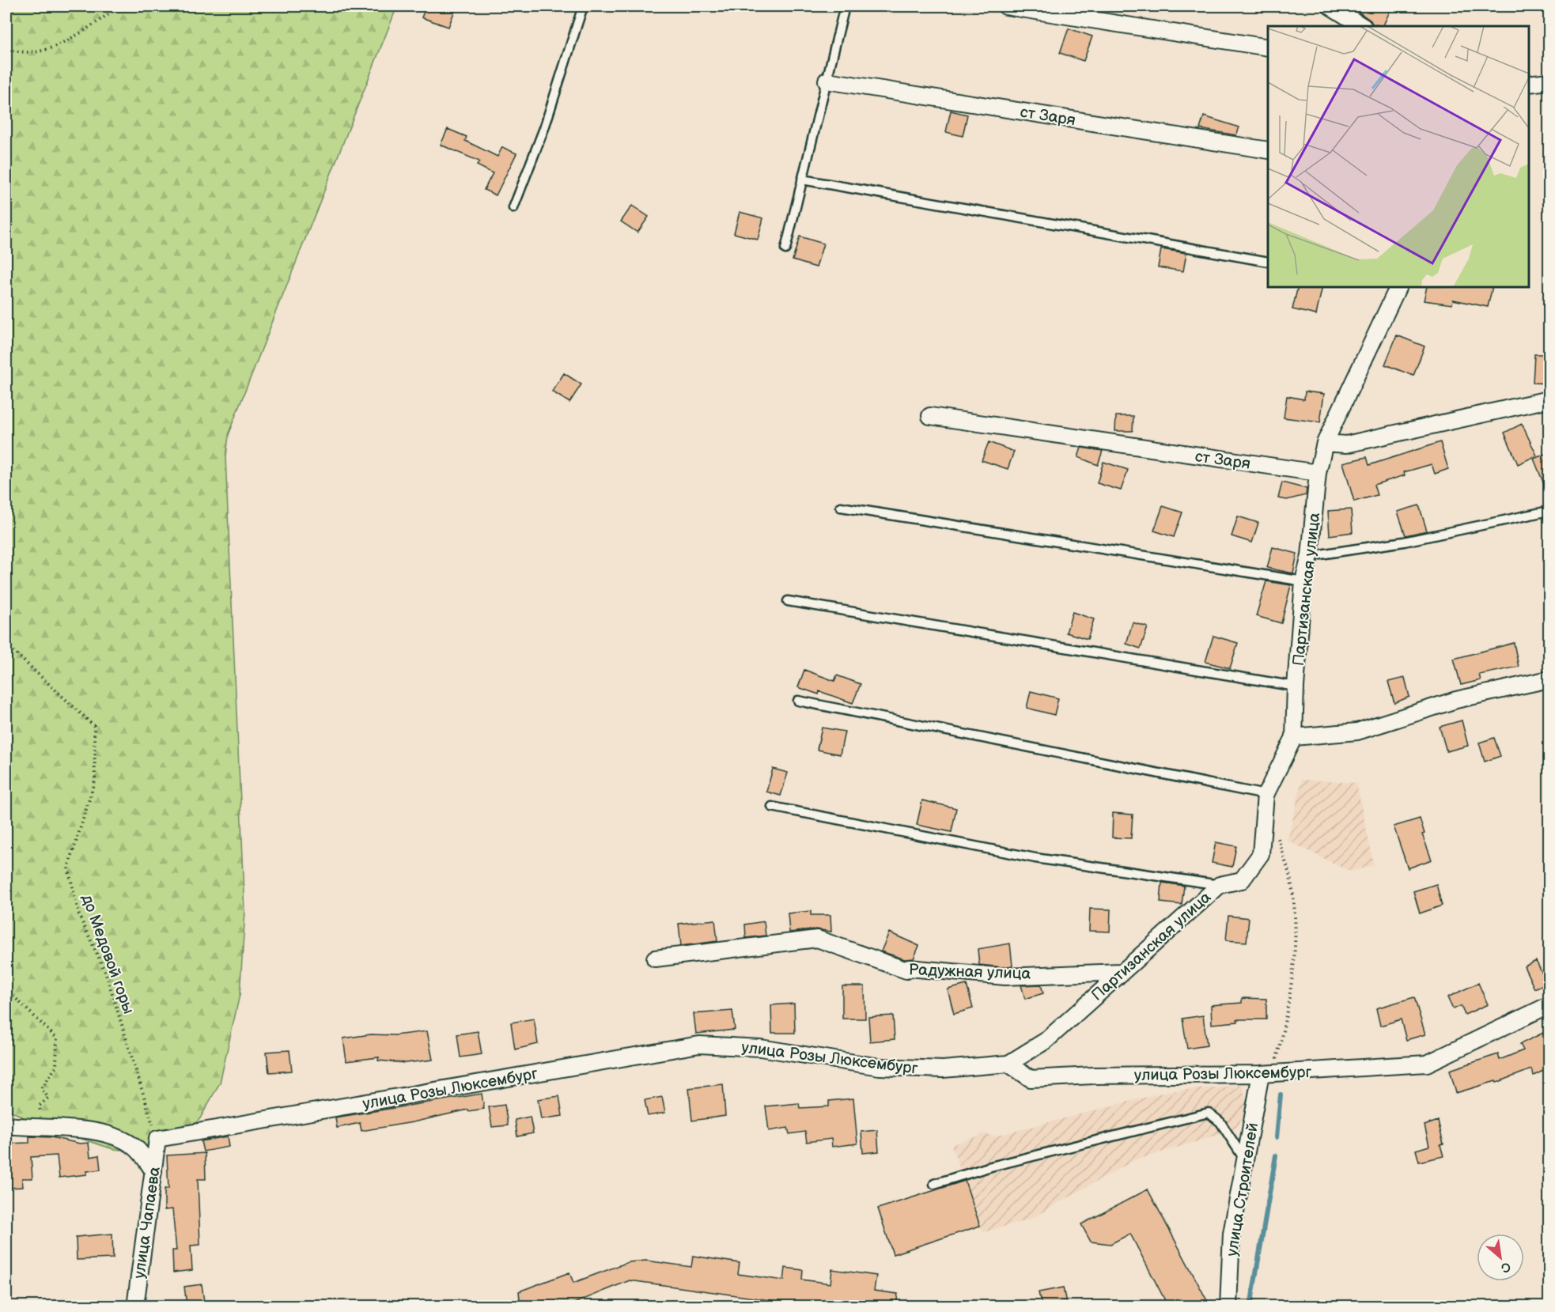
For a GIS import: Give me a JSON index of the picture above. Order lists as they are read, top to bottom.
{
  "streets": {
    "street": [
      "ст Заря",
      "Партизанская улица",
      "Радужная улица",
      "улица Розы Люксембург",
      "улица Строителей",
      "улица Чапаева"
    ],
    "path": ["до Медовой горы"]
  },
  "crossings": [
    ["ст Заря", "Партизанская улица"],
    ["Партизанская улица", "Радужная улица"],
    ["Партизанская улица", "улица Розы Люксембург"],
    ["до Медовой горы", "улица Розы Люксембург"],
    ["до Медовой горы", "улица Чапаева"],
    ["улица Розы Люксембург", "улица Строителей"],
    ["улица Розы Люксембург", "улица Чапаева"]
  ],
  "north": "bottom right"
}
